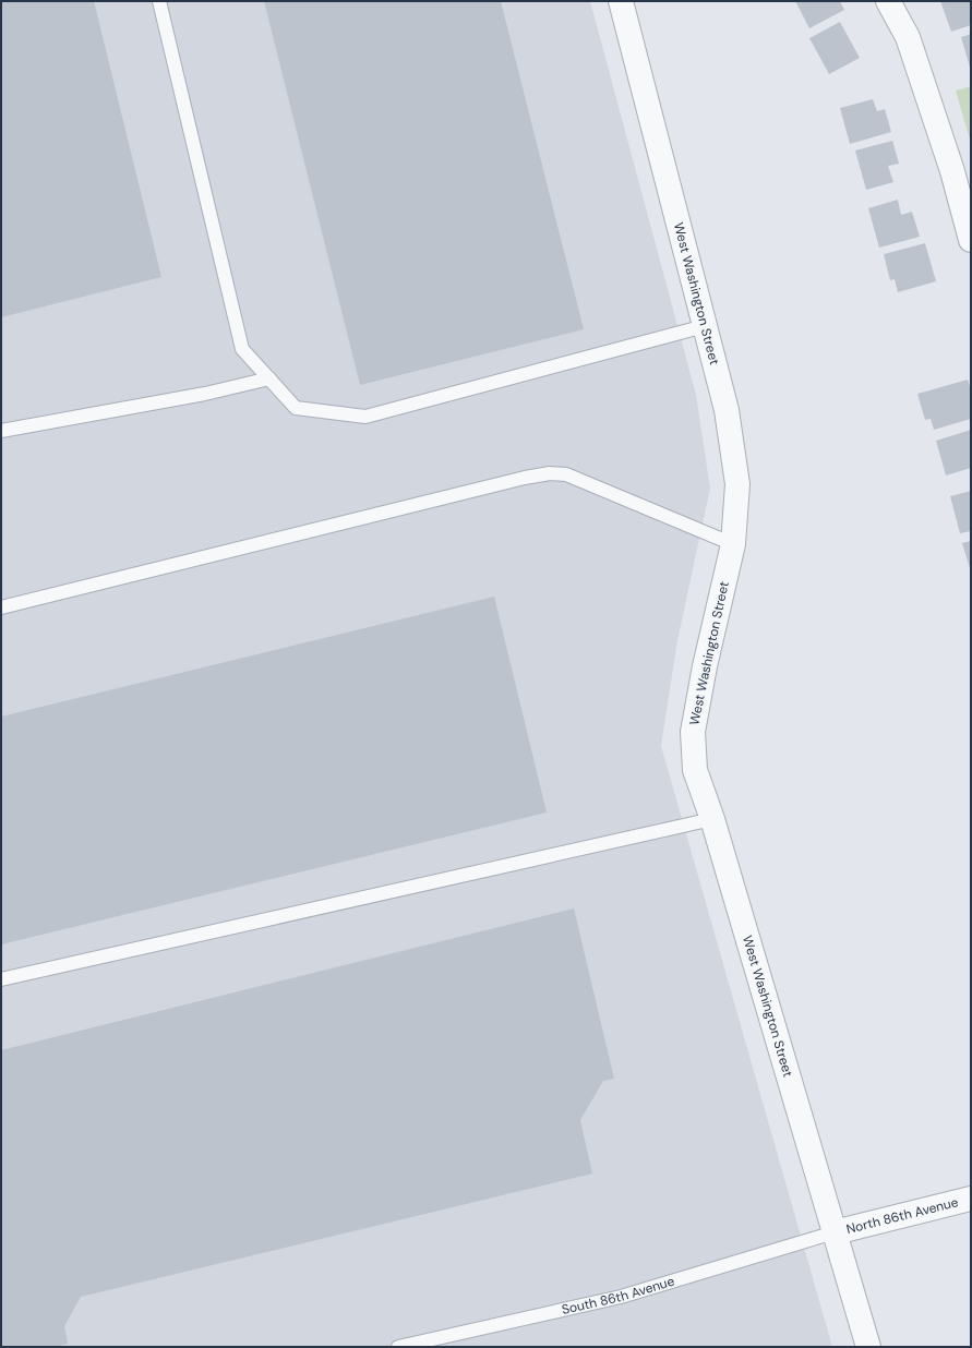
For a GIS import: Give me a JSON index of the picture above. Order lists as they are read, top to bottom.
{
  "streets": {
    "street": ["West Washington Street", "North 86th Avenue"],
    "lane": ["South 86th Avenue"]
  },
  "crossings": [
    ["West Washington Street", "North 86th Avenue"],
    ["West Washington Street", "South 86th Avenue"],
    ["North 86th Avenue", "South 86th Avenue"]
  ]
}
